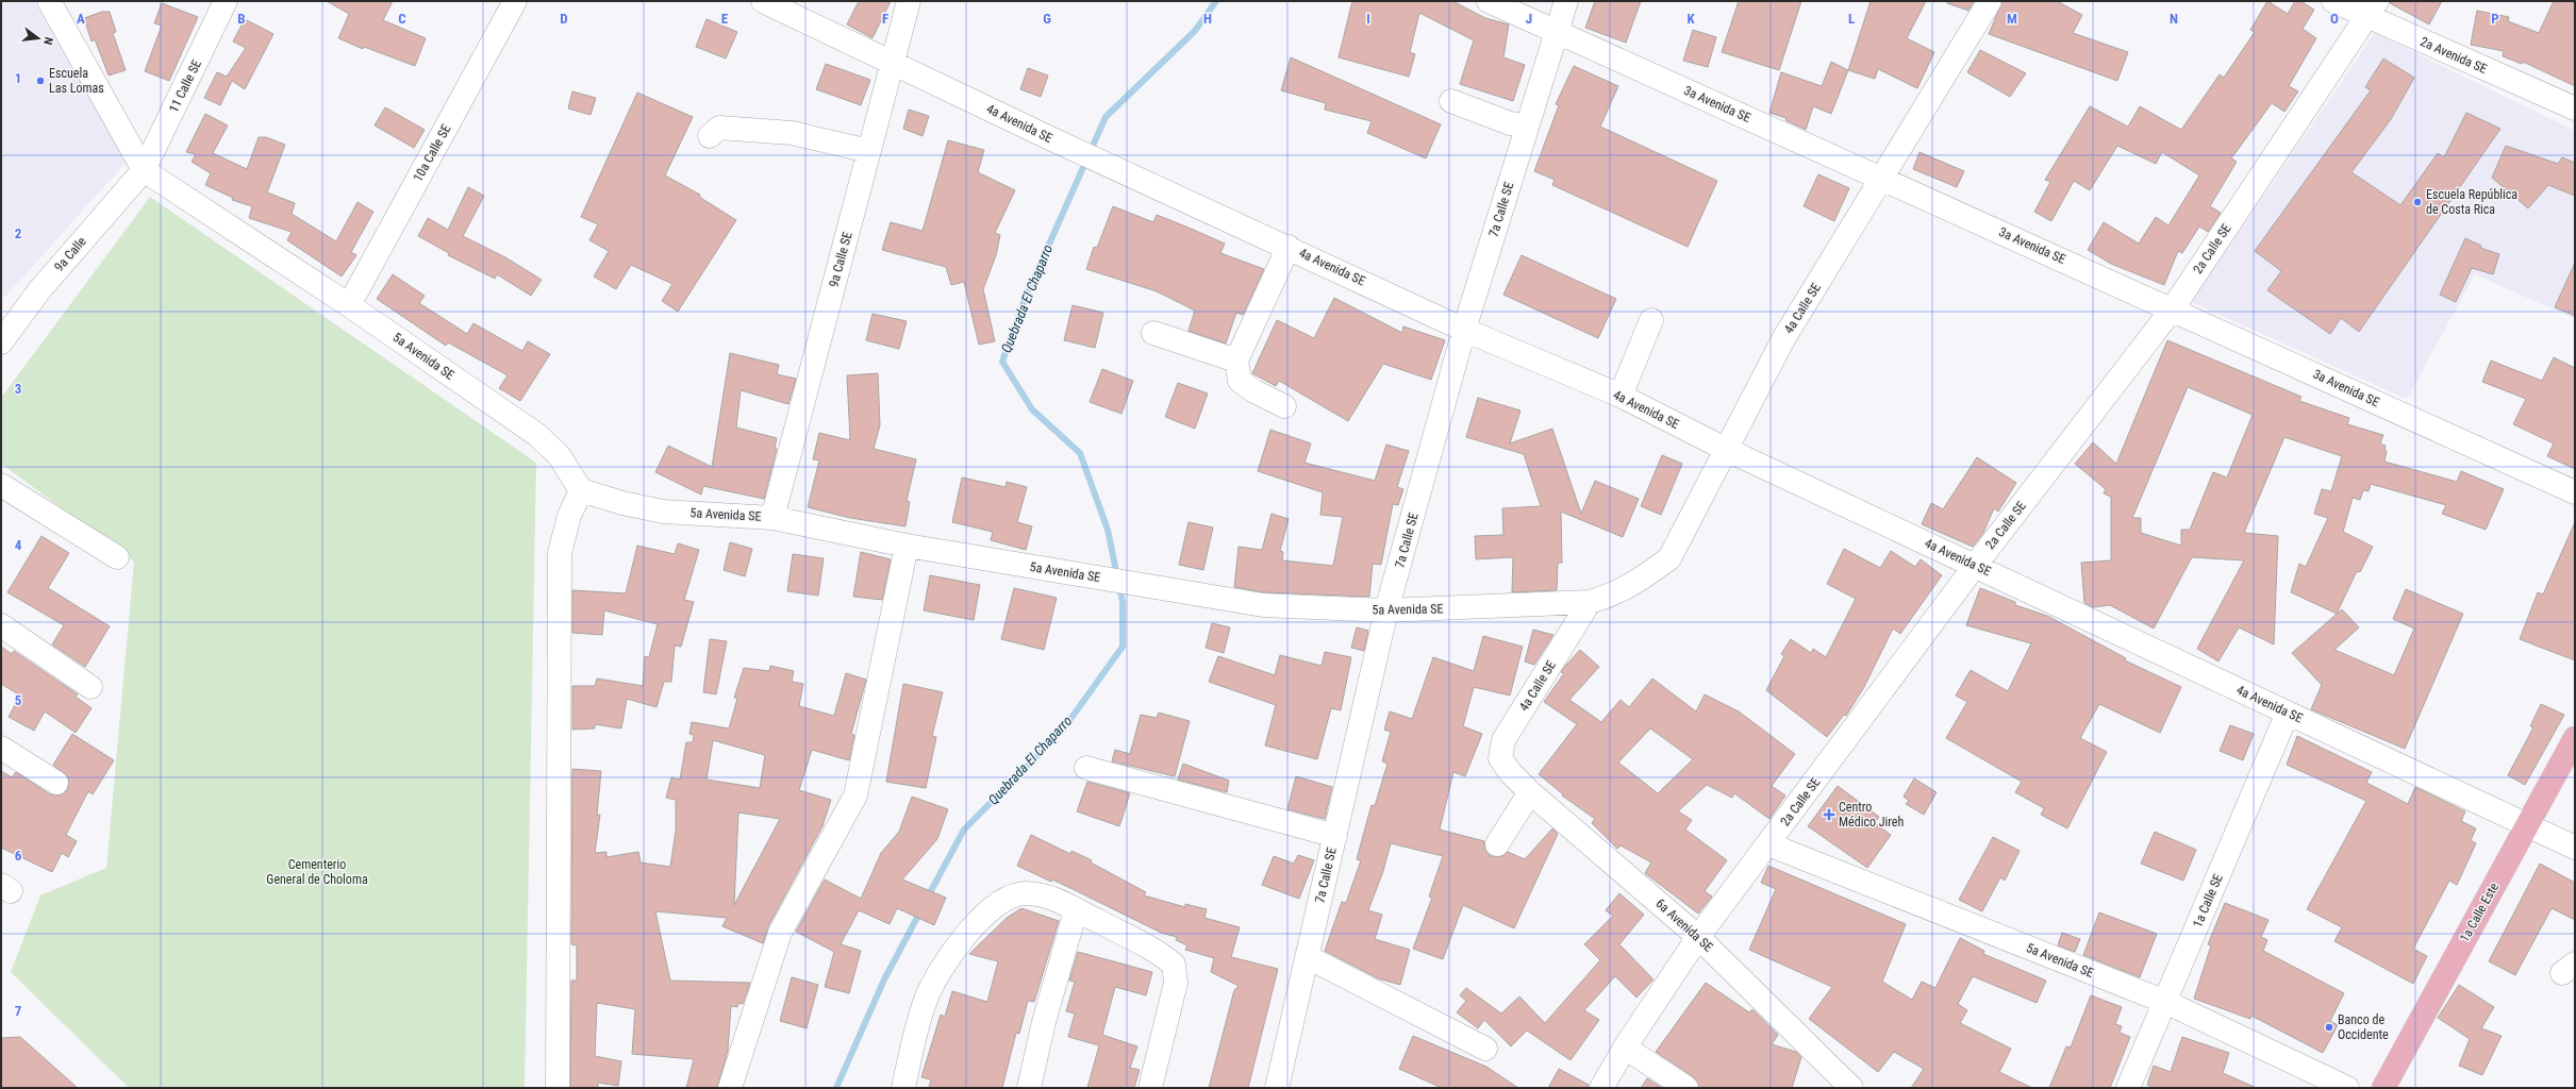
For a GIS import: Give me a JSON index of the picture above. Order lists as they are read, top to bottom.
{
  "streets": {
    "main road": ["1a Calle Este"],
    "street": [
      "2a Avenida SE",
      "11 Calle SE",
      "3a Avenida SE",
      "4a Avenida SE",
      "10a Calle SE",
      "7a Calle SE",
      "2a Calle SE",
      "9a Calle",
      "9a Calle SE",
      "4a Calle SE",
      "5a Avenida SE",
      "1a Calle SE",
      "6a Avenida SE"
    ]
  },
  "crossings": [
    ["2a Avenida SE", "2a Calle SE"],
    ["11 Calle SE", "9a Calle"],
    ["11 Calle SE", "5a Avenida SE"],
    ["3a Avenida SE", "7a Calle SE"],
    ["3a Avenida SE", "2a Calle SE"],
    ["3a Avenida SE", "4a Calle SE"],
    ["4a Avenida SE", "7a Calle SE"],
    ["4a Avenida SE", "2a Calle SE"],
    ["4a Avenida SE", "9a Calle SE"],
    ["4a Avenida SE", "4a Calle SE"],
    ["4a Avenida SE", "1a Calle SE"],
    ["4a Avenida SE", "1a Calle Este"],
    ["10a Calle SE", "5a Avenida SE"],
    ["7a Calle SE", "5a Avenida SE"],
    ["2a Calle SE", "5a Avenida SE"],
    ["2a Calle SE", "6a Avenida SE"],
    ["9a Calle", "5a Avenida SE"],
    ["9a Calle SE", "5a Avenida SE"],
    ["4a Calle SE", "5a Avenida SE"],
    ["4a Calle SE", "6a Avenida SE"],
    ["5a Avenida SE", "1a Calle SE"]
  ],
  "water": ["Quebrada El Chaparro"],
  "parks": ["Cementerio General de Choloma"],
  "places": {
    "other": ["Escuela Las Lomas", "Escuela República de Costa Rica", "Banco de Occidente"],
    "health": ["Centro Médico Jireh"]
  },
  "north": "right",
  "grid": {
    "columns": [
      "A",
      "B",
      "C",
      "D",
      "E",
      "F",
      "G",
      "H",
      "I",
      "J",
      "K",
      "L",
      "M",
      "N",
      "O",
      "P"
    ],
    "rows": [
      "1",
      "2",
      "3",
      "4",
      "5",
      "6",
      "7"
    ]
  }
}
